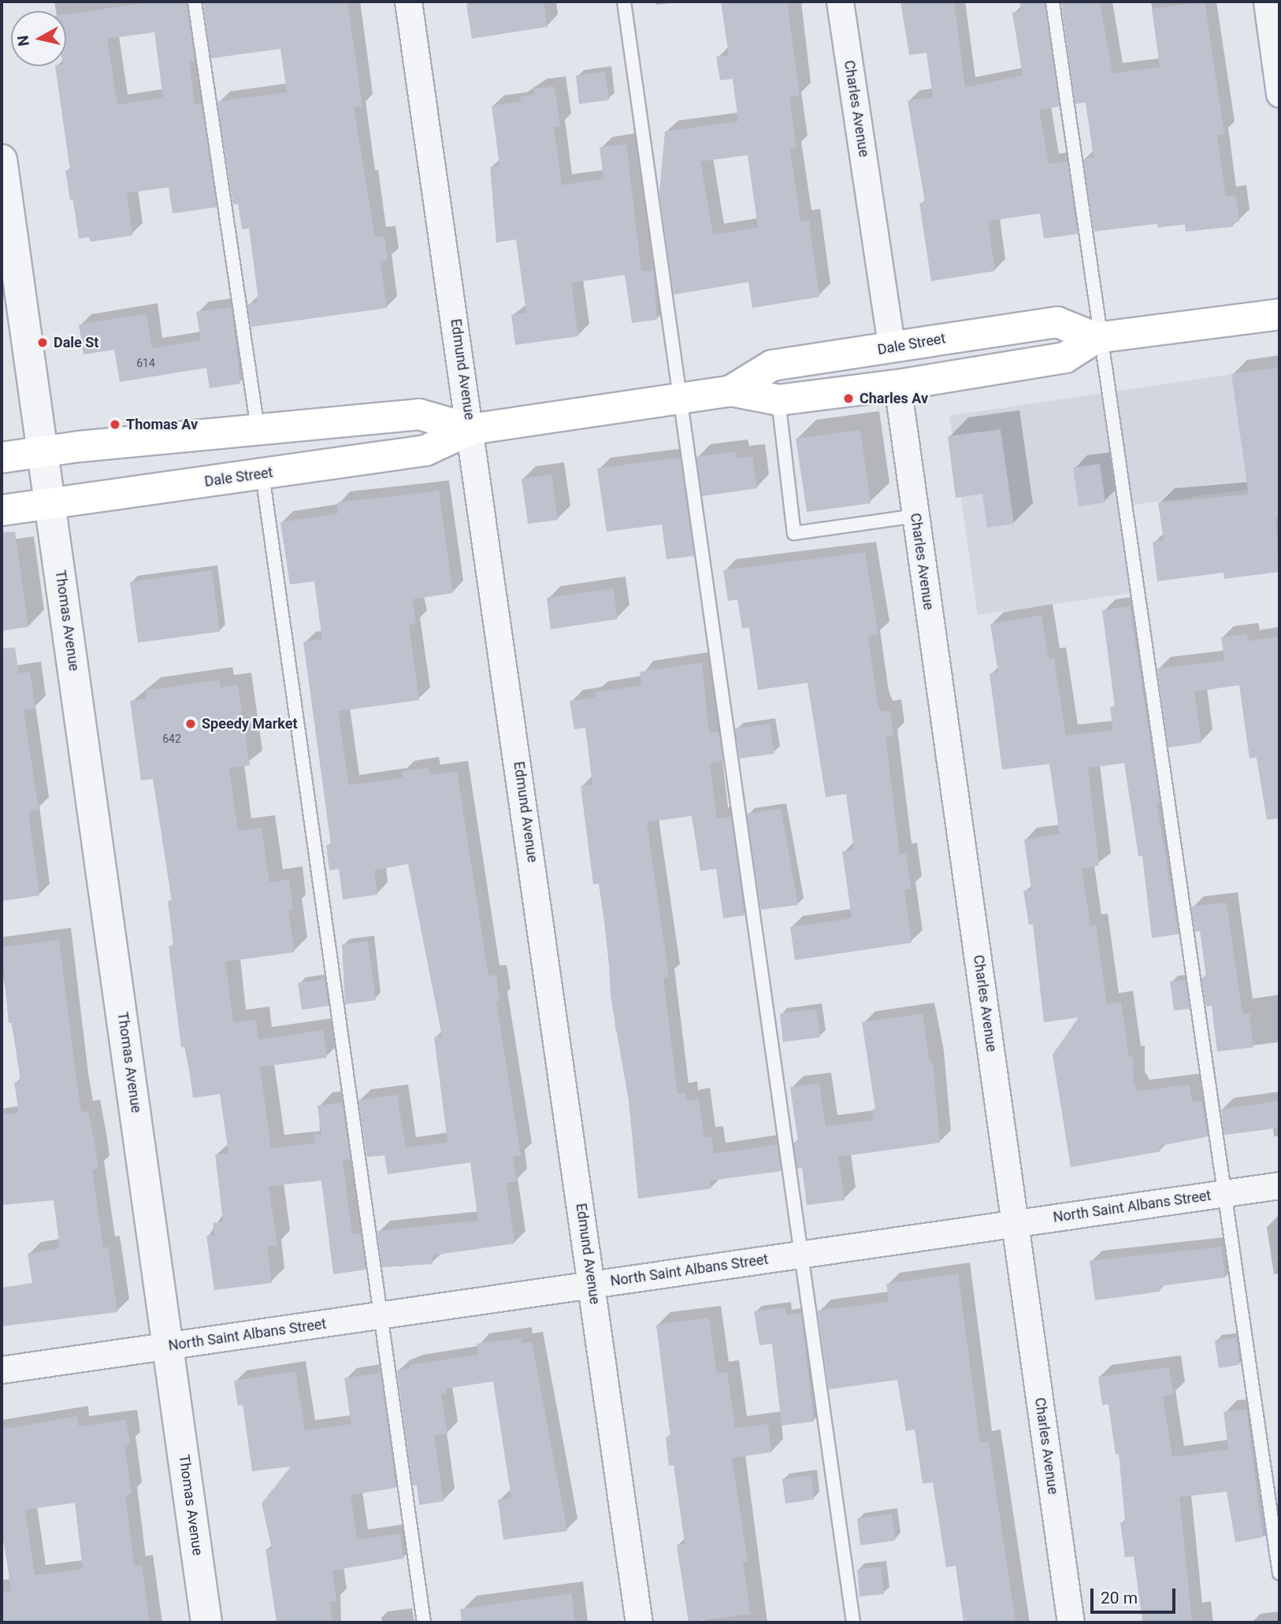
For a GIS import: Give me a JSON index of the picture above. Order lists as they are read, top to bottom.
{
  "streets": {
    "main road": ["Dale Street"],
    "street": [
      "Charles Avenue",
      "Edmund Avenue",
      "Thomas Avenue",
      "North Saint Albans Street"
    ]
  },
  "crossings": [
    ["Charles Avenue", "Dale Street"],
    ["Charles Avenue", "North Saint Albans Street"],
    ["Dale Street", "Edmund Avenue"],
    ["Dale Street", "Thomas Avenue"],
    ["Edmund Avenue", "North Saint Albans Street"],
    ["Thomas Avenue", "North Saint Albans Street"]
  ],
  "places": [
    "Dale St",
    "Charles Av",
    "Thomas Av",
    "Speedy Market"
  ],
  "house_numbers": ["614", "642"],
  "scale_bar": "20 m",
  "north": "left"
}
